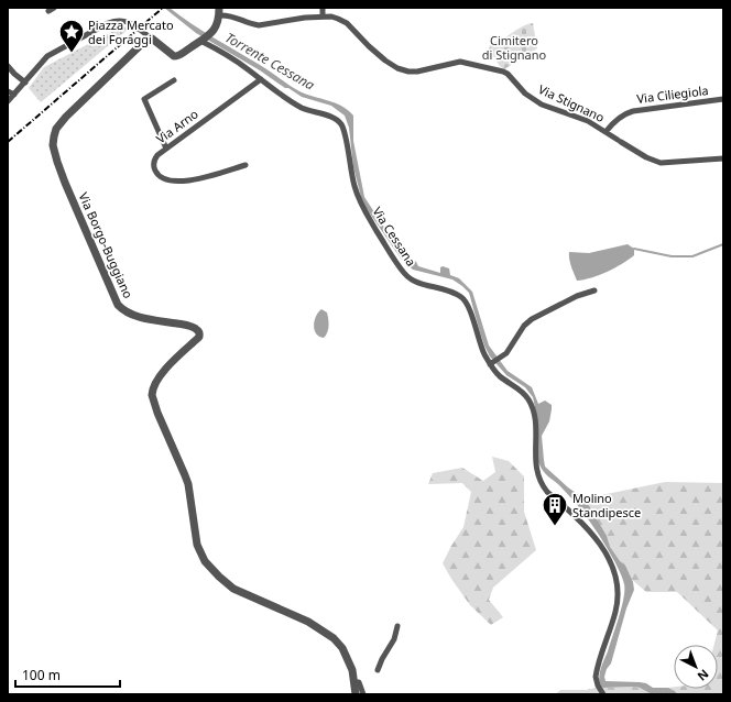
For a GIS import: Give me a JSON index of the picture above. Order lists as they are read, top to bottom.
{
  "streets": {
    "street": [
      "Via Ciliegiola",
      "Via Stignano",
      "Via Arno",
      "Via Cessana",
      "Via Borgo-Buggiano"
    ]
  },
  "crossings": [
    ["Via Ciliegiola", "Via Stignano"],
    ["Via Arno", "Via Cessana"]
  ],
  "water": ["Torrente Cessana"],
  "parks": ["Cimitero di Stignano"],
  "places": {
    "place": ["Piazza Mercato dei Foraggi"],
    "building": ["Molino Standipesce"]
  },
  "scale_bar": "100 m",
  "north": "bottom right"
}
